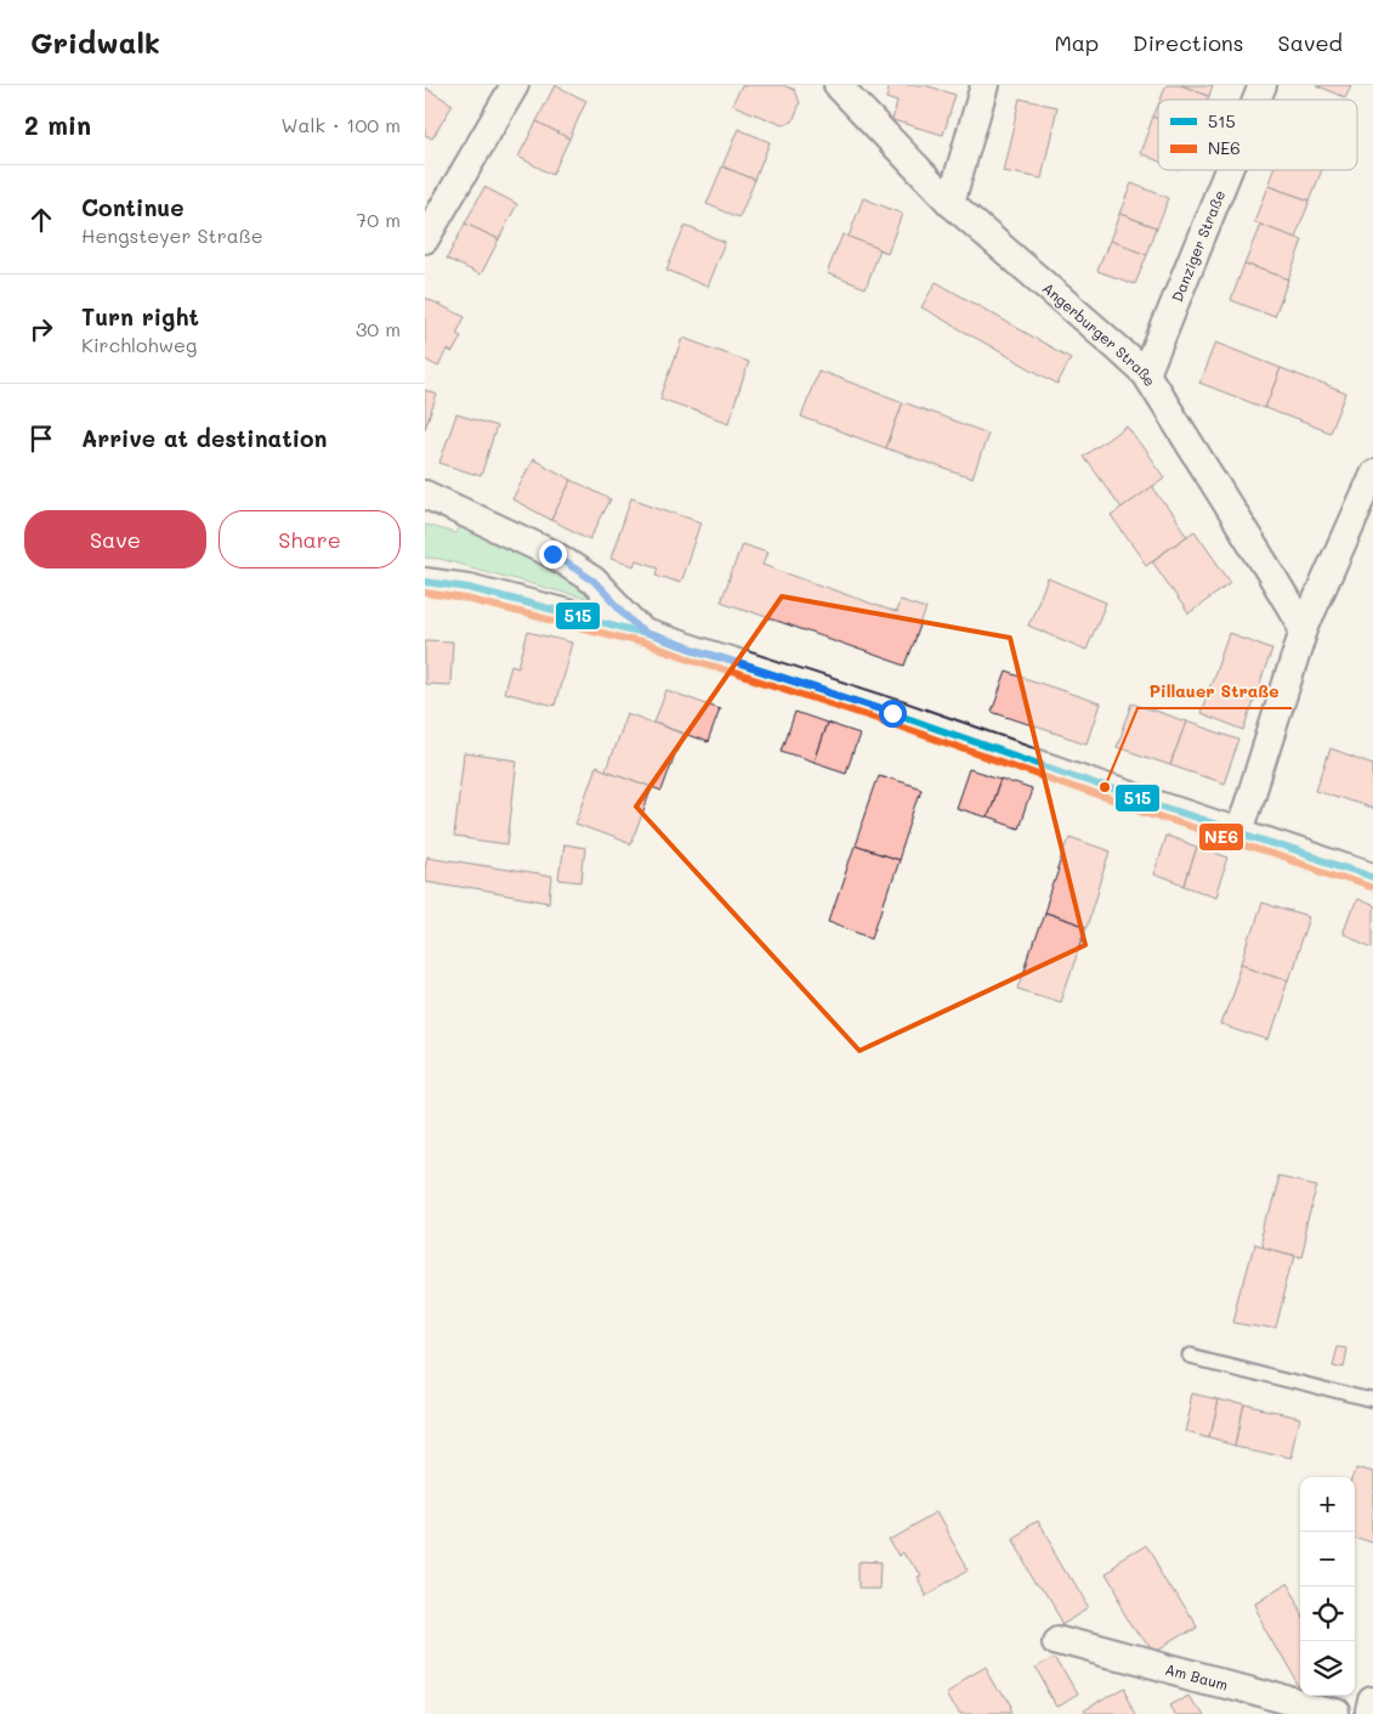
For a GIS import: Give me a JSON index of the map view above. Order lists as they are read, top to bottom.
{
  "streets": {
    "street": ["Danziger Straße", "Angerburger Straße", "Am Baum"]
  },
  "crossings": [
    ["Danziger Straße", "Angerburger Straße"]
  ],
  "places": ["Pillauer Straße"],
  "lines": ["transit line 515", "transit line NE6"],
  "legend": ["515", "NE6"],
  "page": {
    "header": "Gridwalk",
    "nav": ["Map", "Directions", "Saved"],
    "heading": ["2 min", "Walk · 100 m"],
    "list": [
      ["Continue", "Hengsteyer Straße", "70 m"],
      ["Turn right", "Kirchlohweg", "30 m"],
      "Arrive at destination"
    ],
    "buttons": ["Save", "Share"],
    "map_buttons": ["+", "−"]
  }
}
